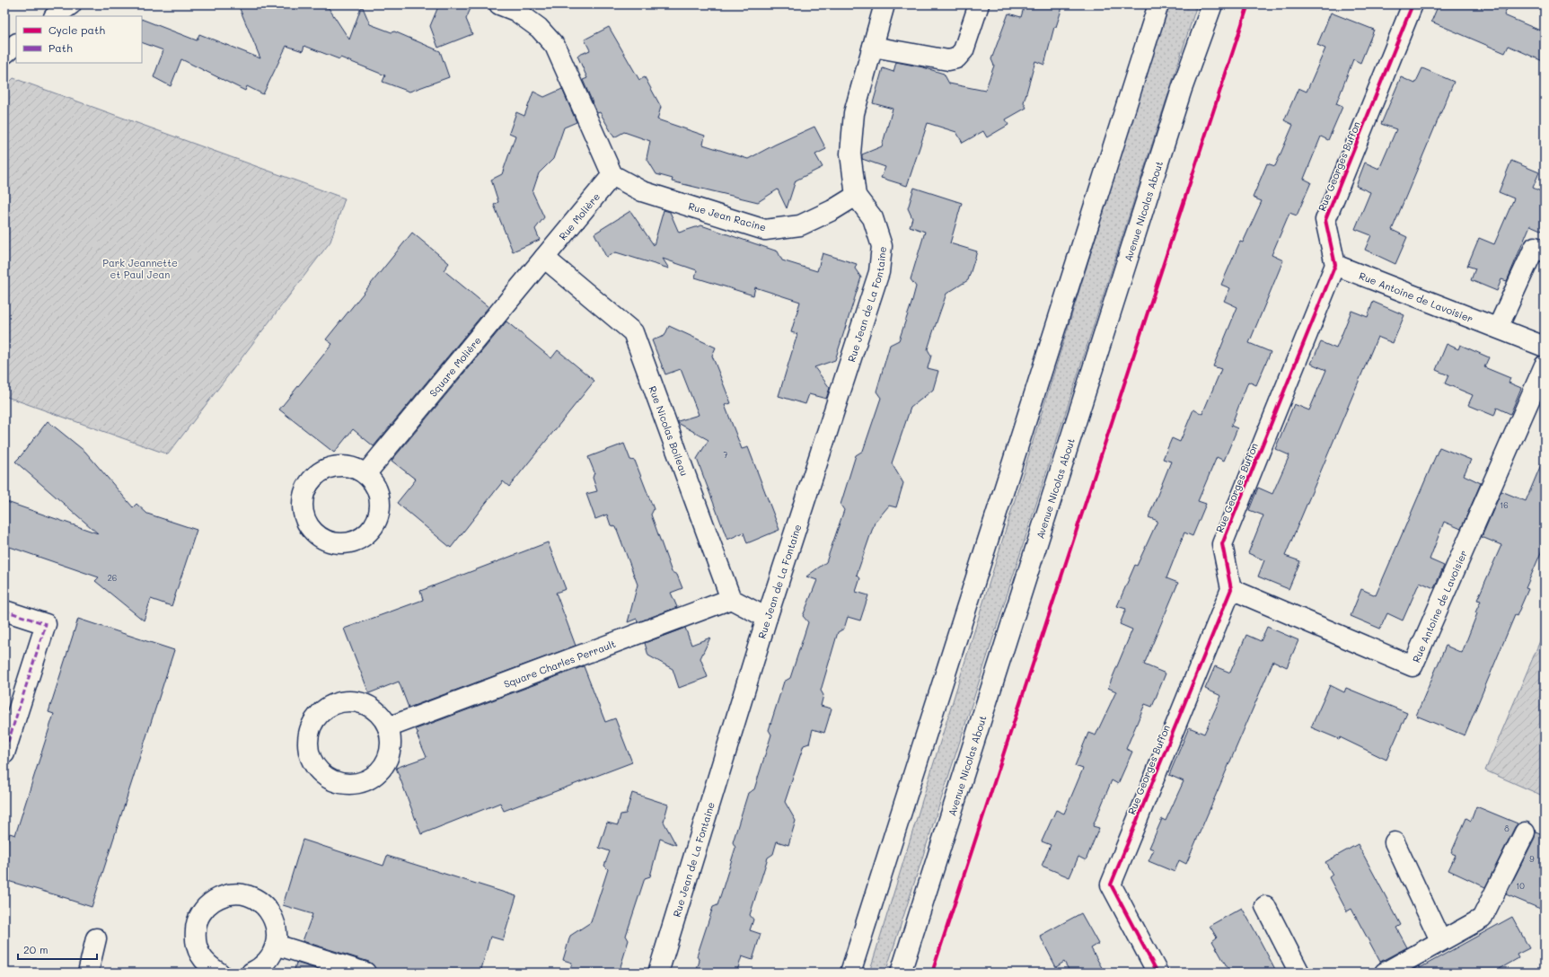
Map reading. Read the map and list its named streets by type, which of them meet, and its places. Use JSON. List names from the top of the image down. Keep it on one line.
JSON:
{"streets":{"street":["Rue Georges Buffon","Avenue Nicolas About","Rue Molière","Rue Jean Racine","Rue Antoine de Lavoisier","Rue Jean de La Fontaine","Square Molière","Rue Nicolas Boileau","Square Charles Perrault"]},"crossings":[["Rue Georges Buffon","Rue Antoine de Lavoisier"],["Rue Molière","Rue Jean Racine"],["Rue Molière","Square Molière"],["Rue Molière","Rue Nicolas Boileau"],["Rue Jean Racine","Rue Jean de La Fontaine"],["Square Molière","Rue Nicolas Boileau"],["Rue Nicolas Boileau","Square Charles Perrault"]],"parks":["Park Jeannette et Paul Jean"],"house_numbers":["7","16","26","8","9","10"],"legend":["Cycle path","Path"],"scale_bar":"20 m"}
